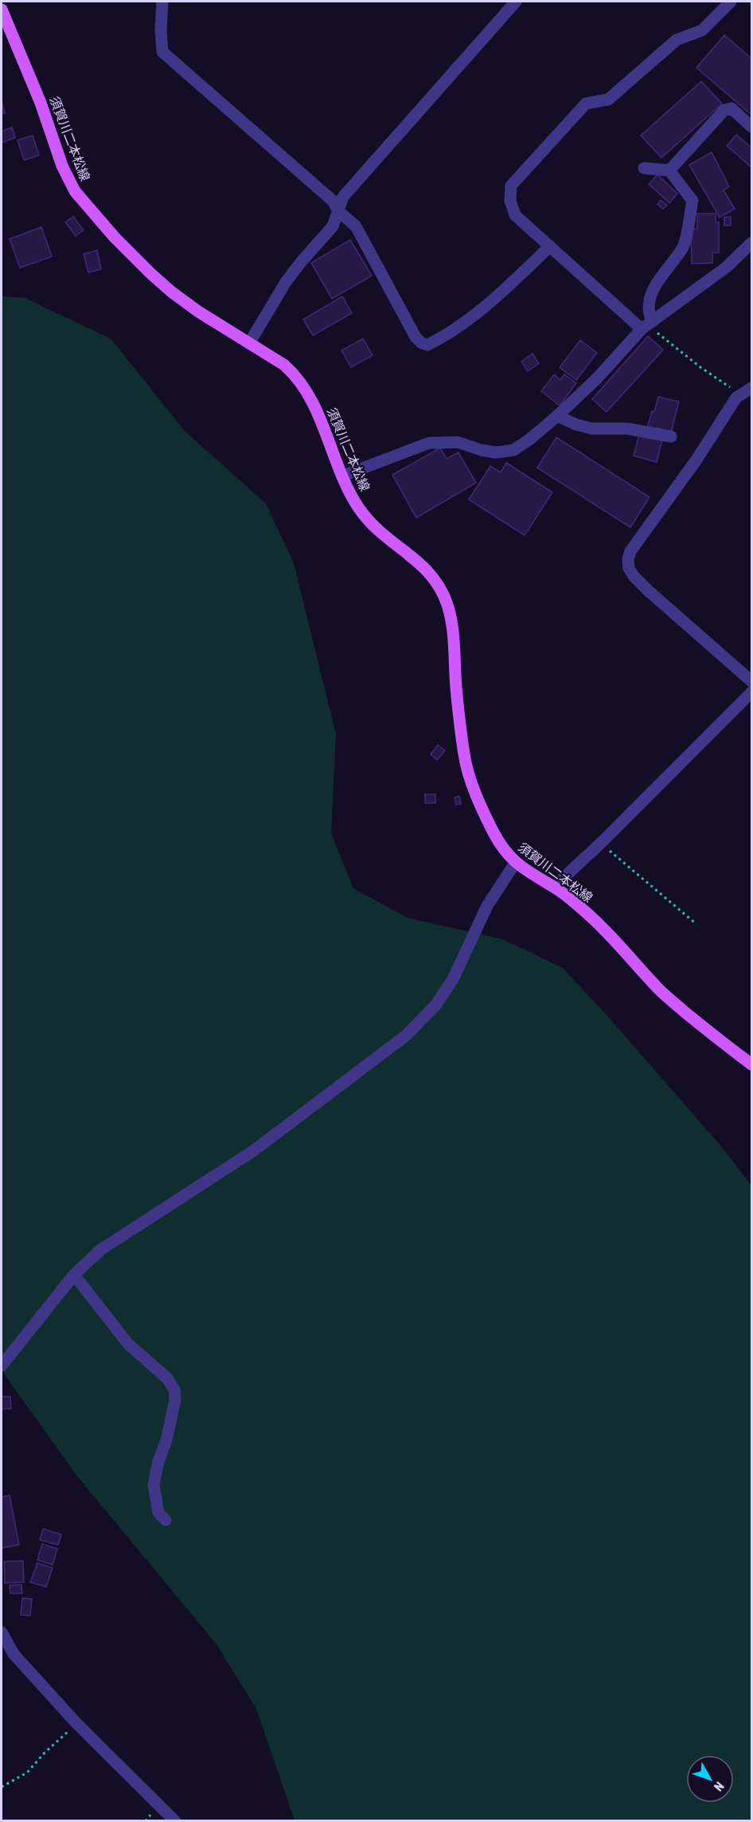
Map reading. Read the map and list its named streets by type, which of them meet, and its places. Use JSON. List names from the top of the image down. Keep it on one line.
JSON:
{"streets":{"main road":["須賀川二本松線"]},"north":"bottom right"}
